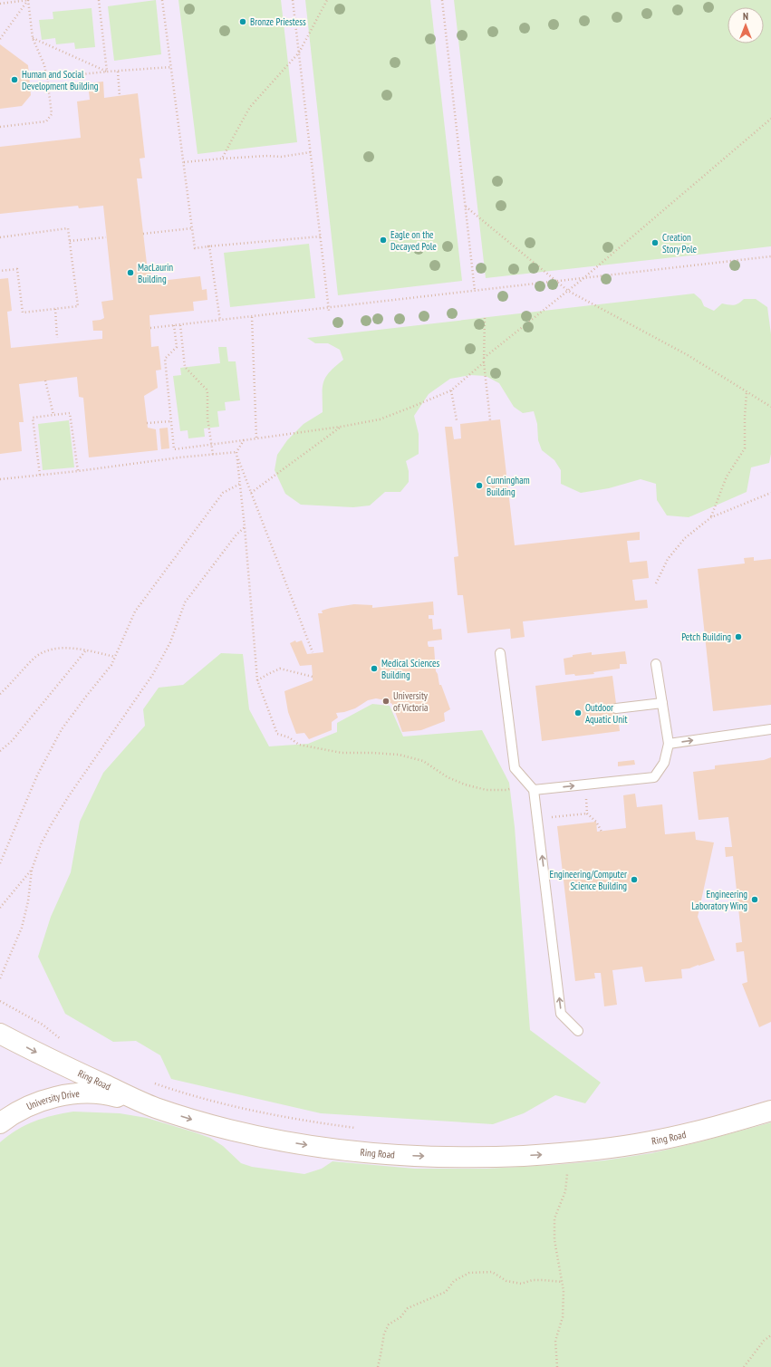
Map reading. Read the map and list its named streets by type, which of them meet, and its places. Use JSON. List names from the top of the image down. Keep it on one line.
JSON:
{"streets":{"street":["Ring Road","University Drive"]},"crossings":[["Ring Road","University Drive"]],"one_way":["Ring Road"],"places":["Bronze Priestess","Human and Social Development Building","Eagle on the Decayed Pole","Creation Story Pole","MacLaurin Building","Cunningham Building","Petch Building","Medical Sciences Building","University of Victoria","Outdoor Aquatic Unit","Engineering/Computer Science Building","Engineering Laboratory Wing"],"north":"top"}
